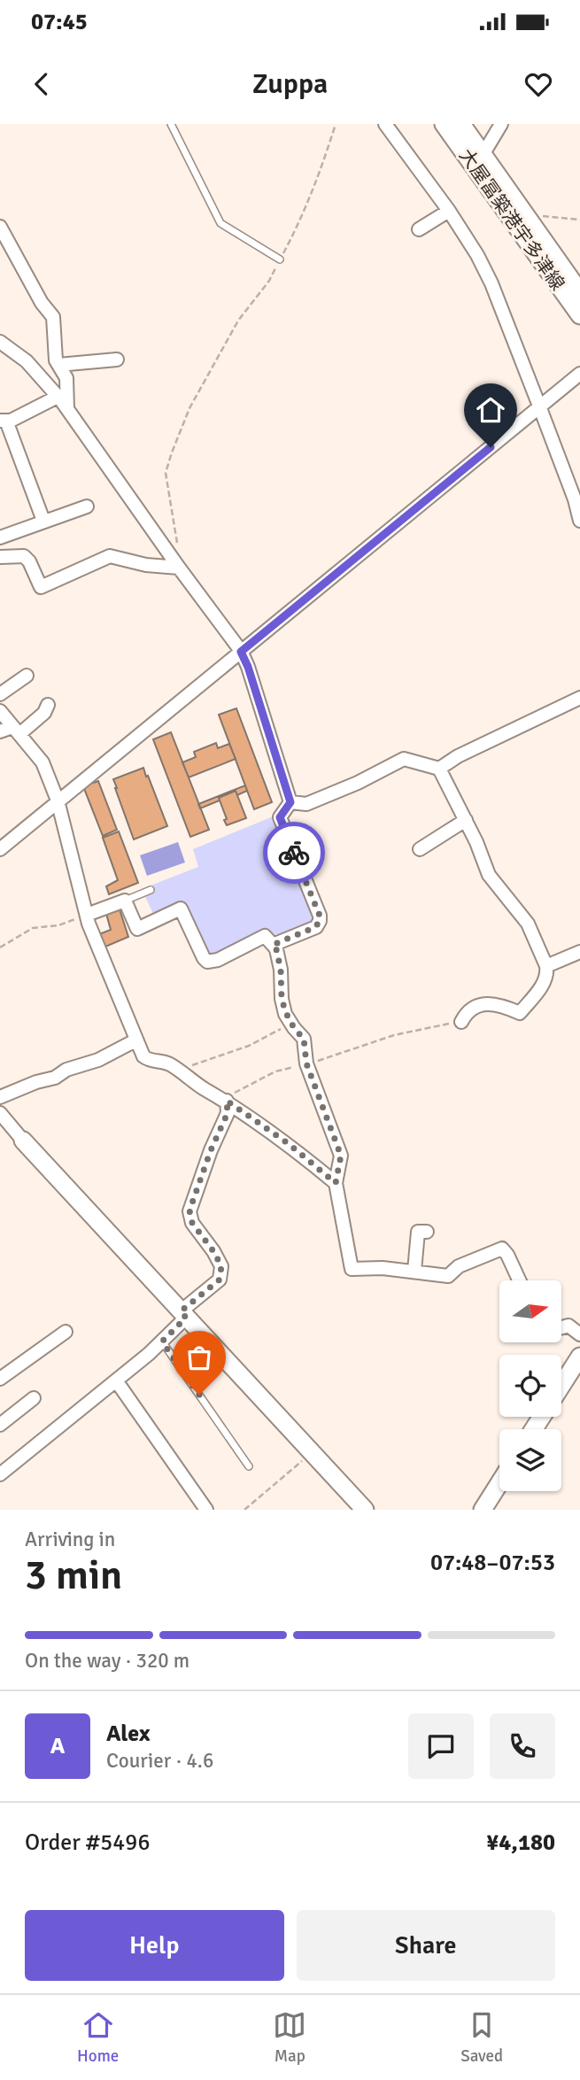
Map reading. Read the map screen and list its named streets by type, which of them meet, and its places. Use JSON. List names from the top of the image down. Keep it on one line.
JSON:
{"streets":{"main road":["大屋冨築港宇多津線"]},"north":"right","page":{"status":"07:45","header":"Zuppa","heading":["3 min","Arriving in","07:48–07:53"],"panel":["Alex","Courier · 4.6","Order #5496","¥4,180"],"bar":"On the way · 320 m","round":"A","buttons":["Help","Share"],"tabs":["Home","Map","Saved"]}}
